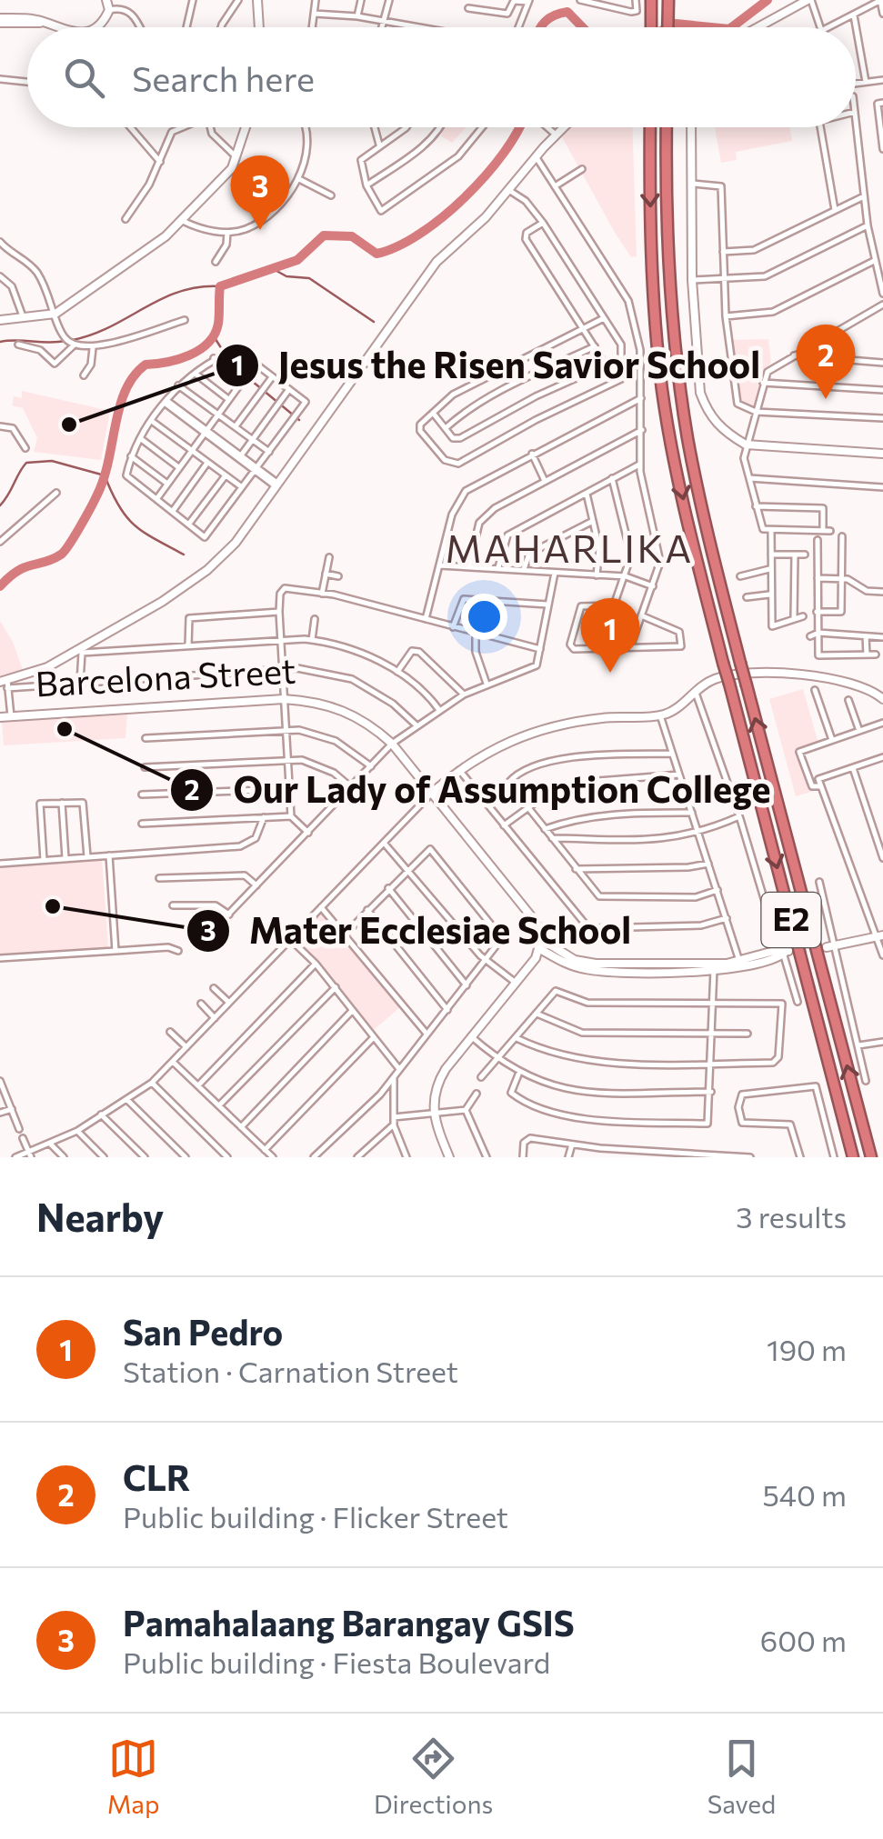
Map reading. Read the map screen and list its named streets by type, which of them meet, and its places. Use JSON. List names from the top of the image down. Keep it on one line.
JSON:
{"streets":{"highway":["E2"],"street":["Barcelona Street"]},"districts":["MAHARLIKA"],"places":["Jesus the Risen Savior School","Our Lady of Assumption College","Mater Ecclesiae School"],"page":{"search":"Search here","pins":["3","2","1"],"heading":["Nearby","3 results"],"list":[{"mark":"1","name":"San Pedro","note":"Station · Carnation Street","value":"190 m"},{"mark":"2","name":"CLR","note":"Public building · Flicker Street","value":"540 m"},{"mark":"3","name":"Pamahalaang Barangay GSIS","note":"Public building · Fiesta Boulevard","value":"600 m"}],"nav":["Map","Directions","Saved"]}}
